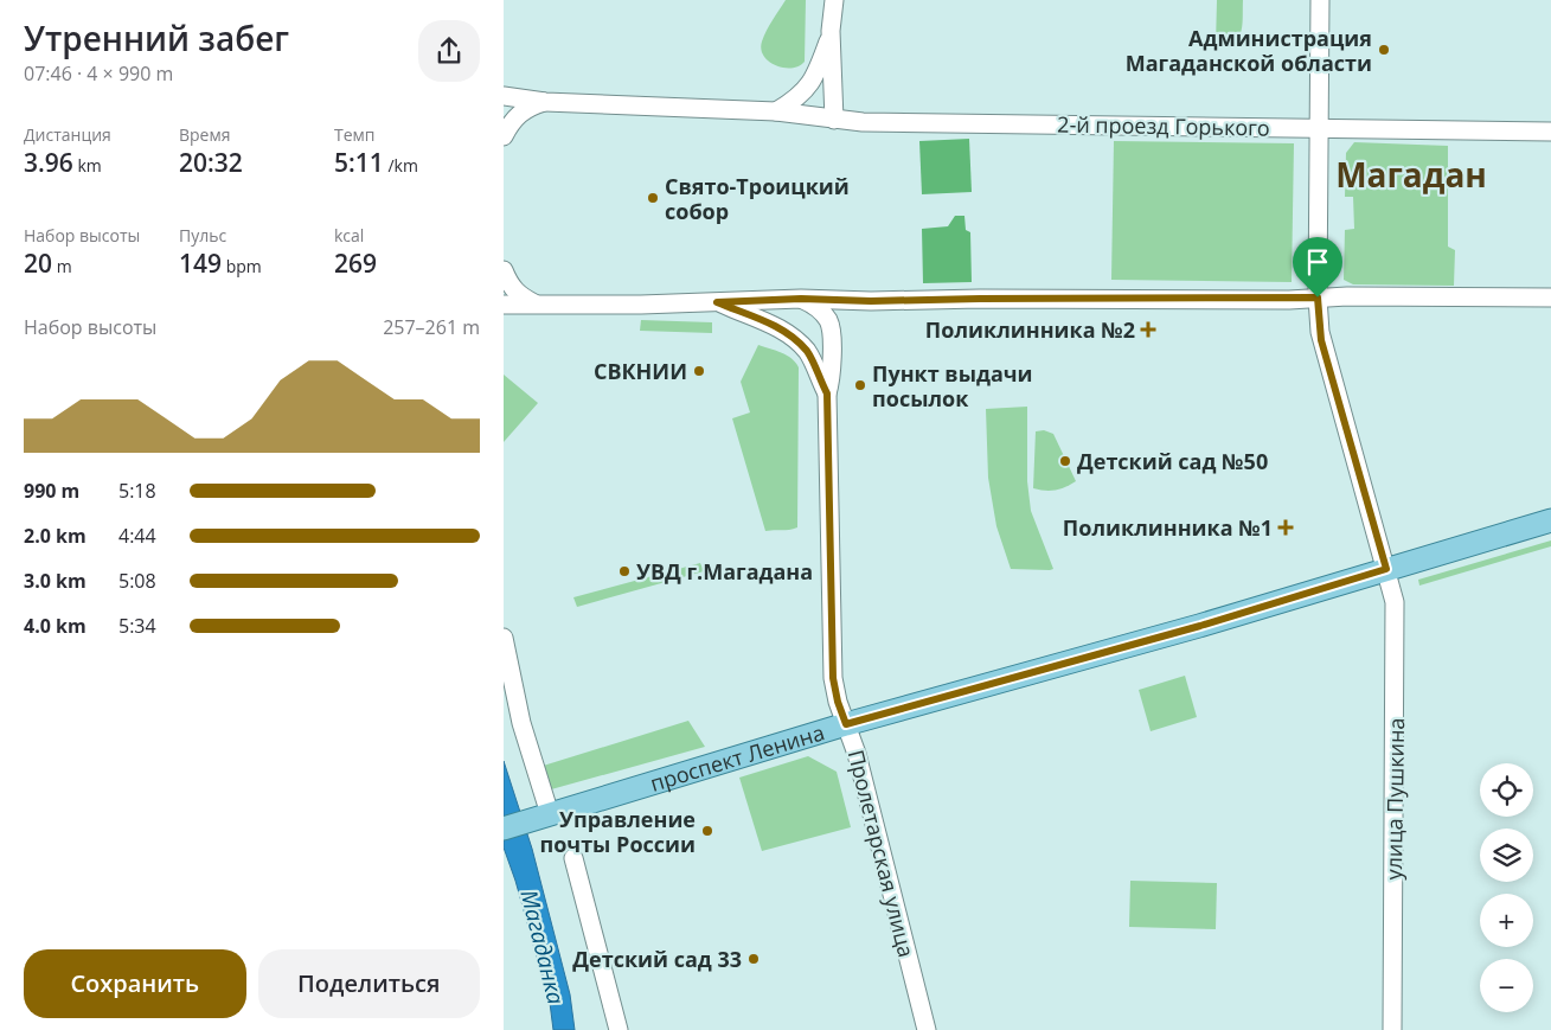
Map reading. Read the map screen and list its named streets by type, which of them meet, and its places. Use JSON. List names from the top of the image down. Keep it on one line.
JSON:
{"streets":{"main road":["проспект Ленина"],"street":["2-й проезд Горького","улица Пушкина","Пролетарская улица"]},"crossings":[["2-й проезд Горького","улица Пушкина"],["проспект Ленина","улица Пушкина"],["проспект Ленина","Пролетарская улица"]],"districts":["Магадан"],"water":["Магаданка"],"places":{"other":["Администрация Магаданской области","Свято-Троицкий собор","СВКНИИ","Пункт выдачи посылок","Детский сад №50","УВД г.Магадана","Управление почты России","Детский сад 33"],"health":["Поликлинника №2","Поликлинника №1"]},"page":{"heading":["Утренний забег","07:46 · 4 × 990 m"],"stats":[["Дистанция","3.96 km"],["Время","20:32"],["Темп","5:11 /km"],["Набор высоты","20 m"],["Пульс","149 bpm"],["kcal","269"]],"chart":["Набор высоты","257–261 m"],"list":[{"name":"990 m","note":"5:18"},{"name":"2.0 km","note":"4:44"},{"name":"3.0 km","note":"5:08"},{"name":"4.0 km","note":"5:34"}],"map_buttons":["+","−"],"buttons":["Сохранить","Поделиться"]}}
